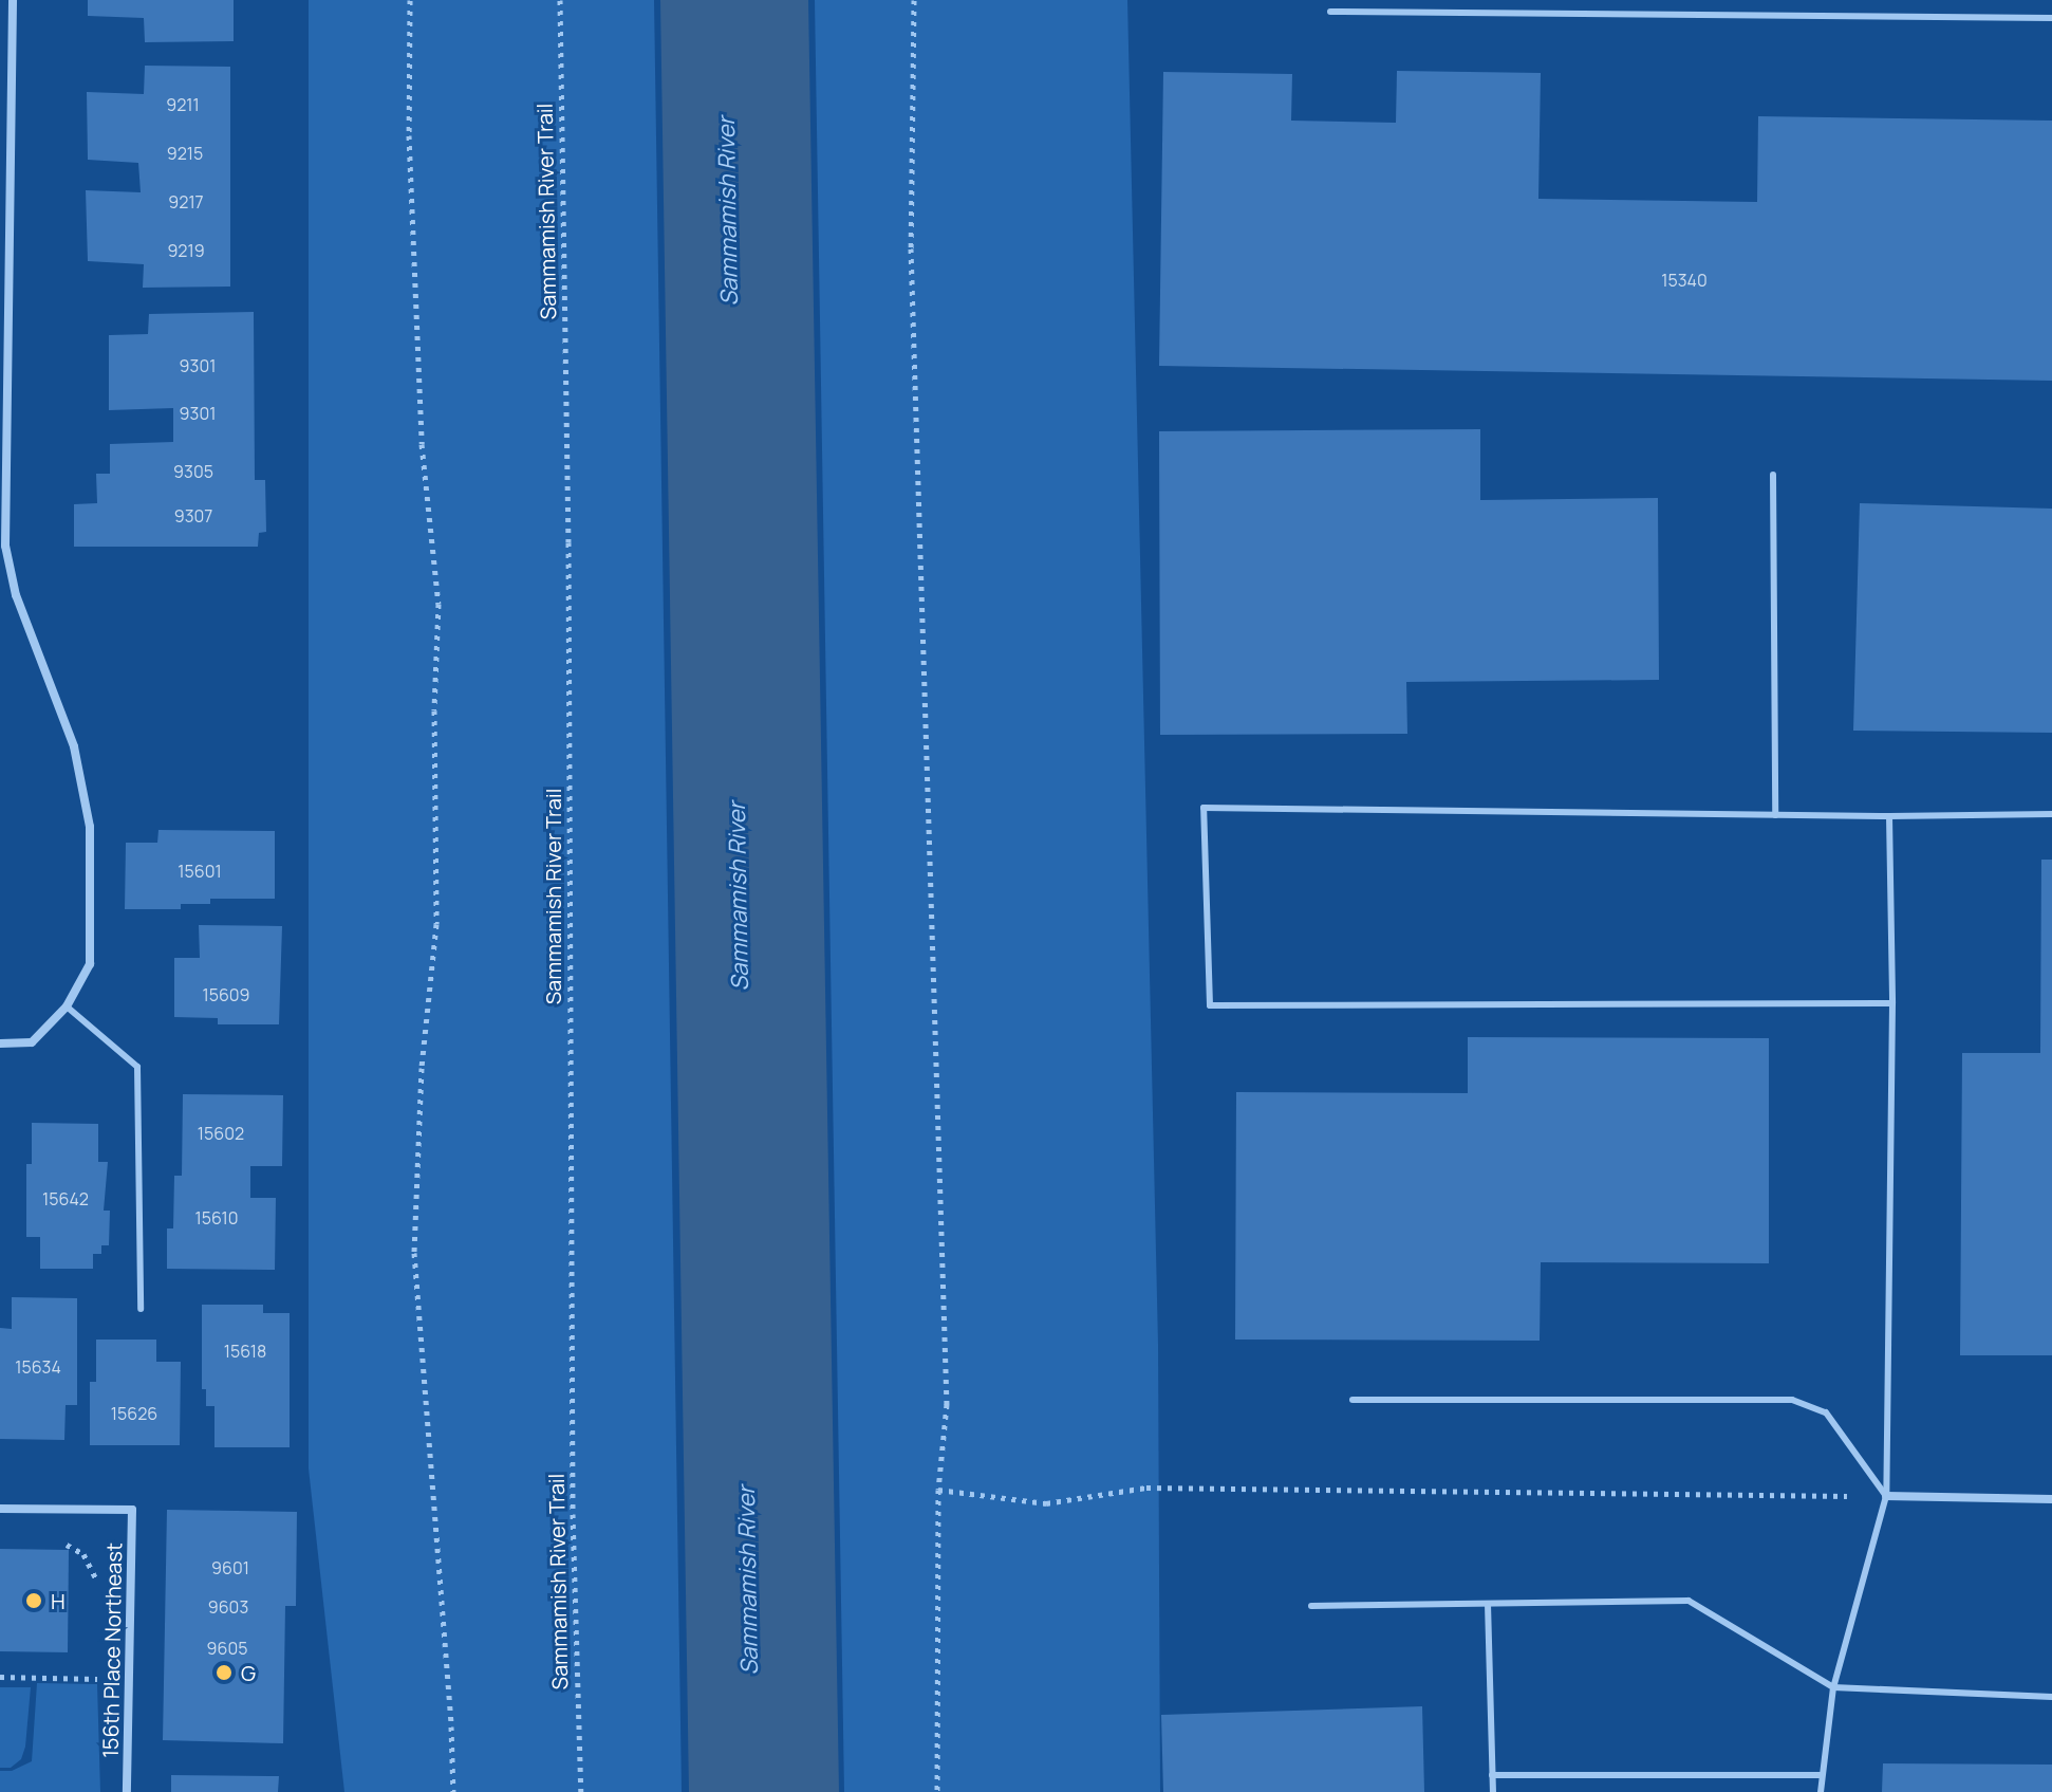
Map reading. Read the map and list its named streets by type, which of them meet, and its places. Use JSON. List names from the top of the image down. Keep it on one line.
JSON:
{"streets":{"street":["156th Place Northeast"],"path":["Sammamish River Trail"]},"water":["Sammamish River"],"places":["H","G"],"house_numbers":["9211","9215","9217","9219","15340","9301","9301","9305","9307","15601","15609","15602","15642","15610","15618","15634","15626","9601","9603","9605"]}
